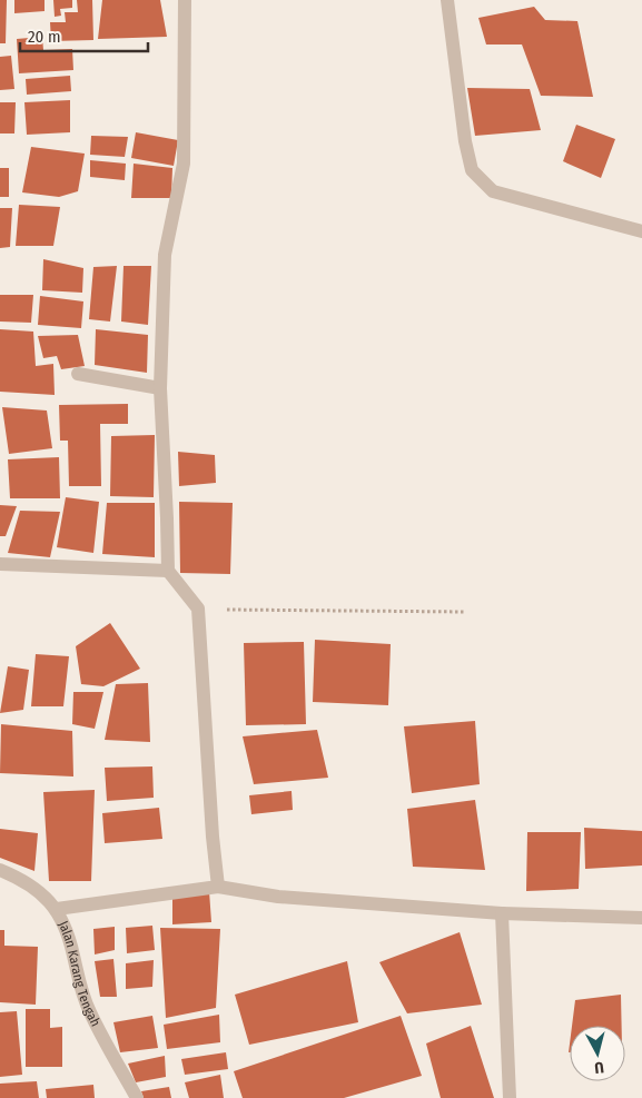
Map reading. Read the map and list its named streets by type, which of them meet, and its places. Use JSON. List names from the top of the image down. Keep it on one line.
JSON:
{"streets":{"street":["Jalan Karang Tengah"]},"scale_bar":"20 m","north":"bottom"}
